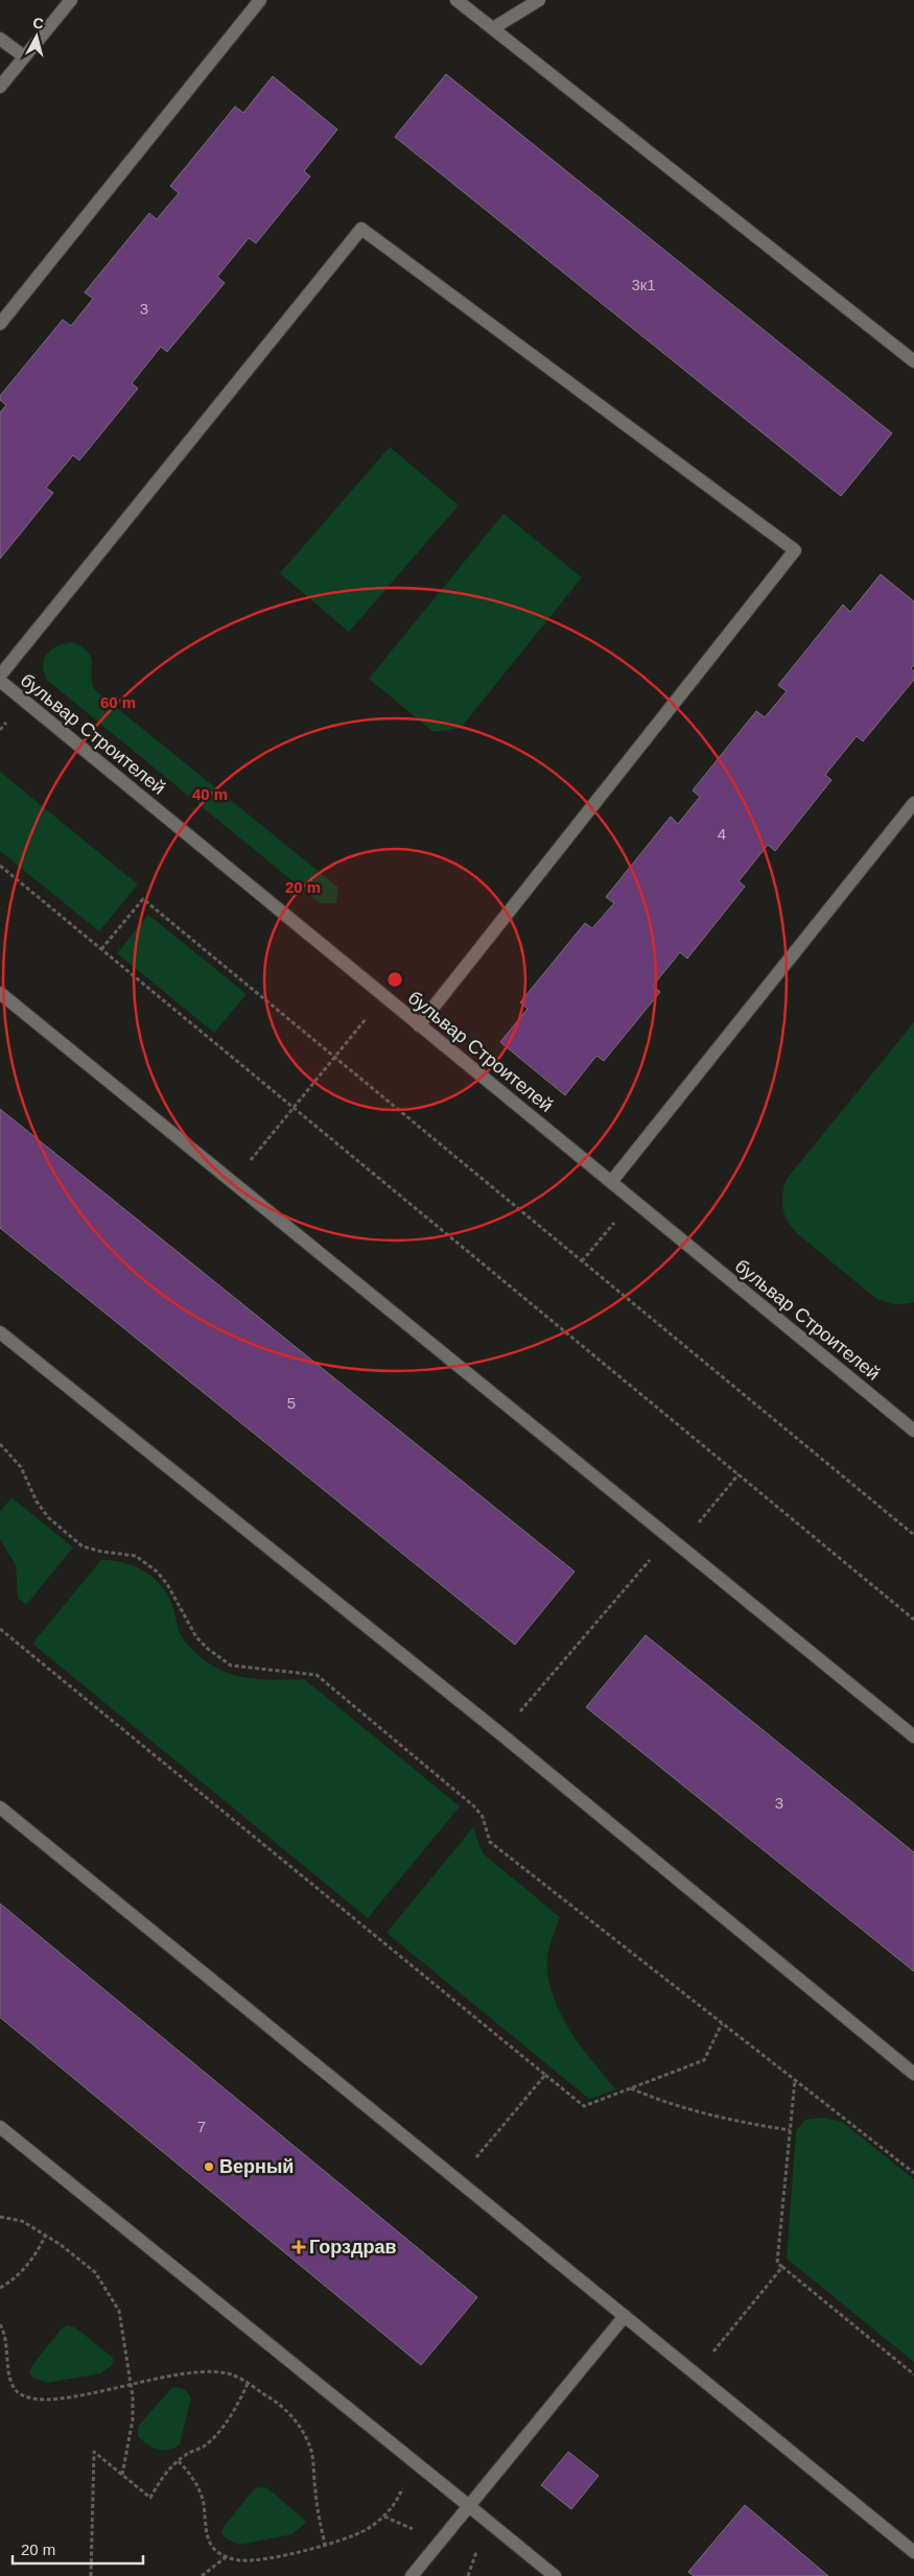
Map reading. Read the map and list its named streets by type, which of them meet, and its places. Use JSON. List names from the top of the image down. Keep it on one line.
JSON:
{"streets":{"street":["бульвар Строителей"]},"places":{"other":["Верный"],"health":["Горздрав"]},"house_numbers":["3к1","3","4","5","3","7"],"scale_bar":"20 m","north":"top","rings":["60 m","40 m","20 m"]}
